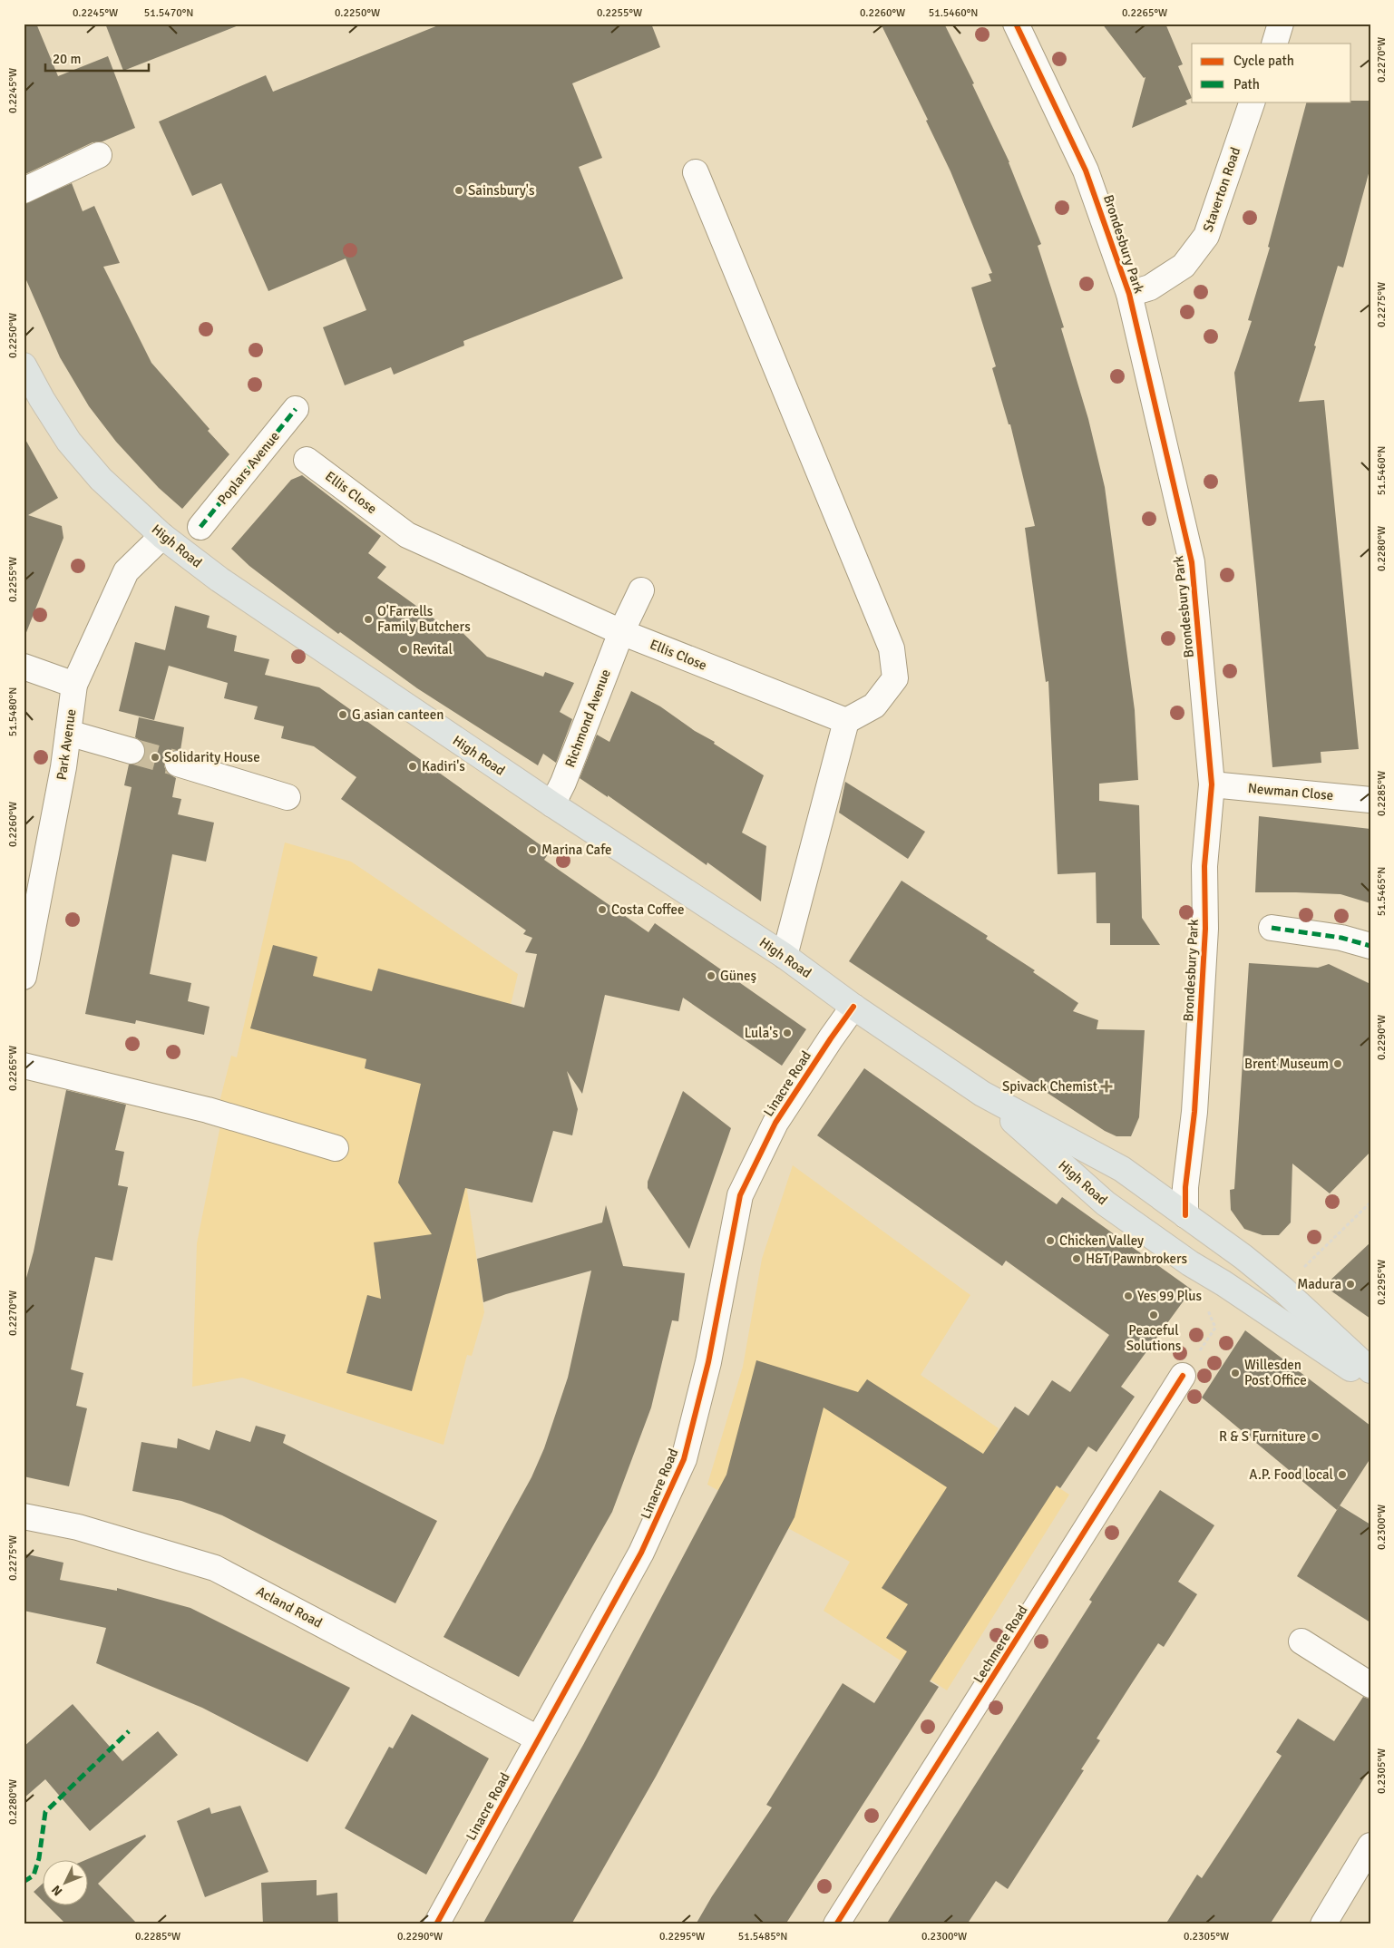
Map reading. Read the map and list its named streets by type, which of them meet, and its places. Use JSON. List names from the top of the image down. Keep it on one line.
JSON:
{"streets":{"main road":["High Road"],"street":["Staverton Road","Brondesbury Park","Poplars Avenue","Ellis Close","Richmond Avenue","Park Avenue","Newman Close","Linacre Road","Acland Road","Lechmere Road"]},"crossings":[["Staverton Road","Brondesbury Park"],["Brondesbury Park","High Road"],["Brondesbury Park","Newman Close"],["Ellis Close","Richmond Avenue"],["High Road","Richmond Avenue"],["High Road","Park Avenue"],["High Road","Linacre Road"],["Linacre Road","Acland Road"]],"places":{"other":["Sainsbury's","O'Farrells Family Butchers","Revital","G asian canteen","Solidarity House","Kadiri's","Marina Cafe","Costa Coffee","Güneş","Lula's","Brent Museum","Chicken Valley","H&T Pawnbrokers","Madura","Yes 99 Plus","Peaceful Solutions","Willesden Post Office","R & S Furniture","A.P. Food local"],"health":["Spivack Chemist"]},"legend":["Cycle path","Path"],"scale_bar":"20 m","north":"bottom left","coordinates":["0.2245°W","51.5470°N","0.2250°W","0.2255°W","0.2260°W","51.5460°N","0.2265°W","0.2270°W","0.2275°W","0.2280°W","51.5480°N","0.2285°W","51.5465°N","0.2290°W","0.2295°W","0.2300°W","0.2305°W","51.5485°N"]}
